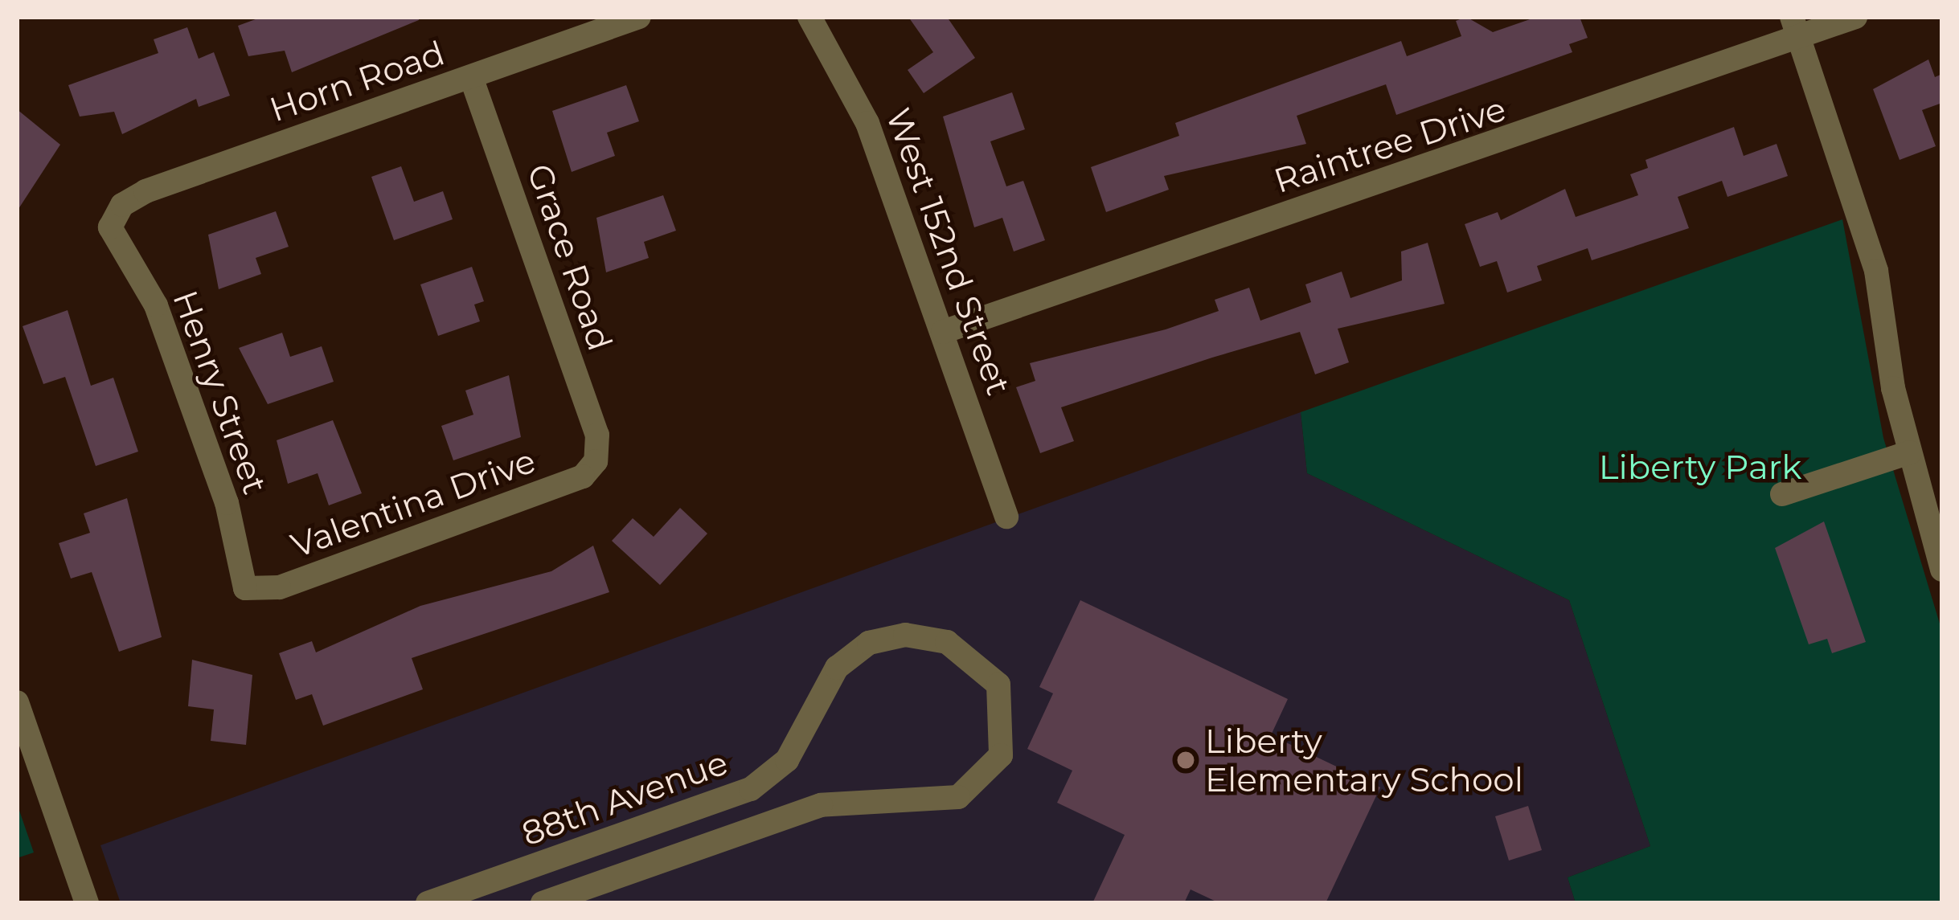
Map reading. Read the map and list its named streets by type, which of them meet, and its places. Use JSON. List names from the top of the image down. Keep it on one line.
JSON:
{"streets":{"street":["Horn Road","Raintree Drive","West 152nd Street","Grace Road","Henry Street","Valentina Drive","88th Avenue"]},"crossings":[["Horn Road","Grace Road"],["Horn Road","Henry Street"],["Raintree Drive","West 152nd Street"],["Grace Road","Valentina Drive"],["Henry Street","Valentina Drive"]],"parks":["Liberty Park"],"places":["Liberty Elementary School"]}
